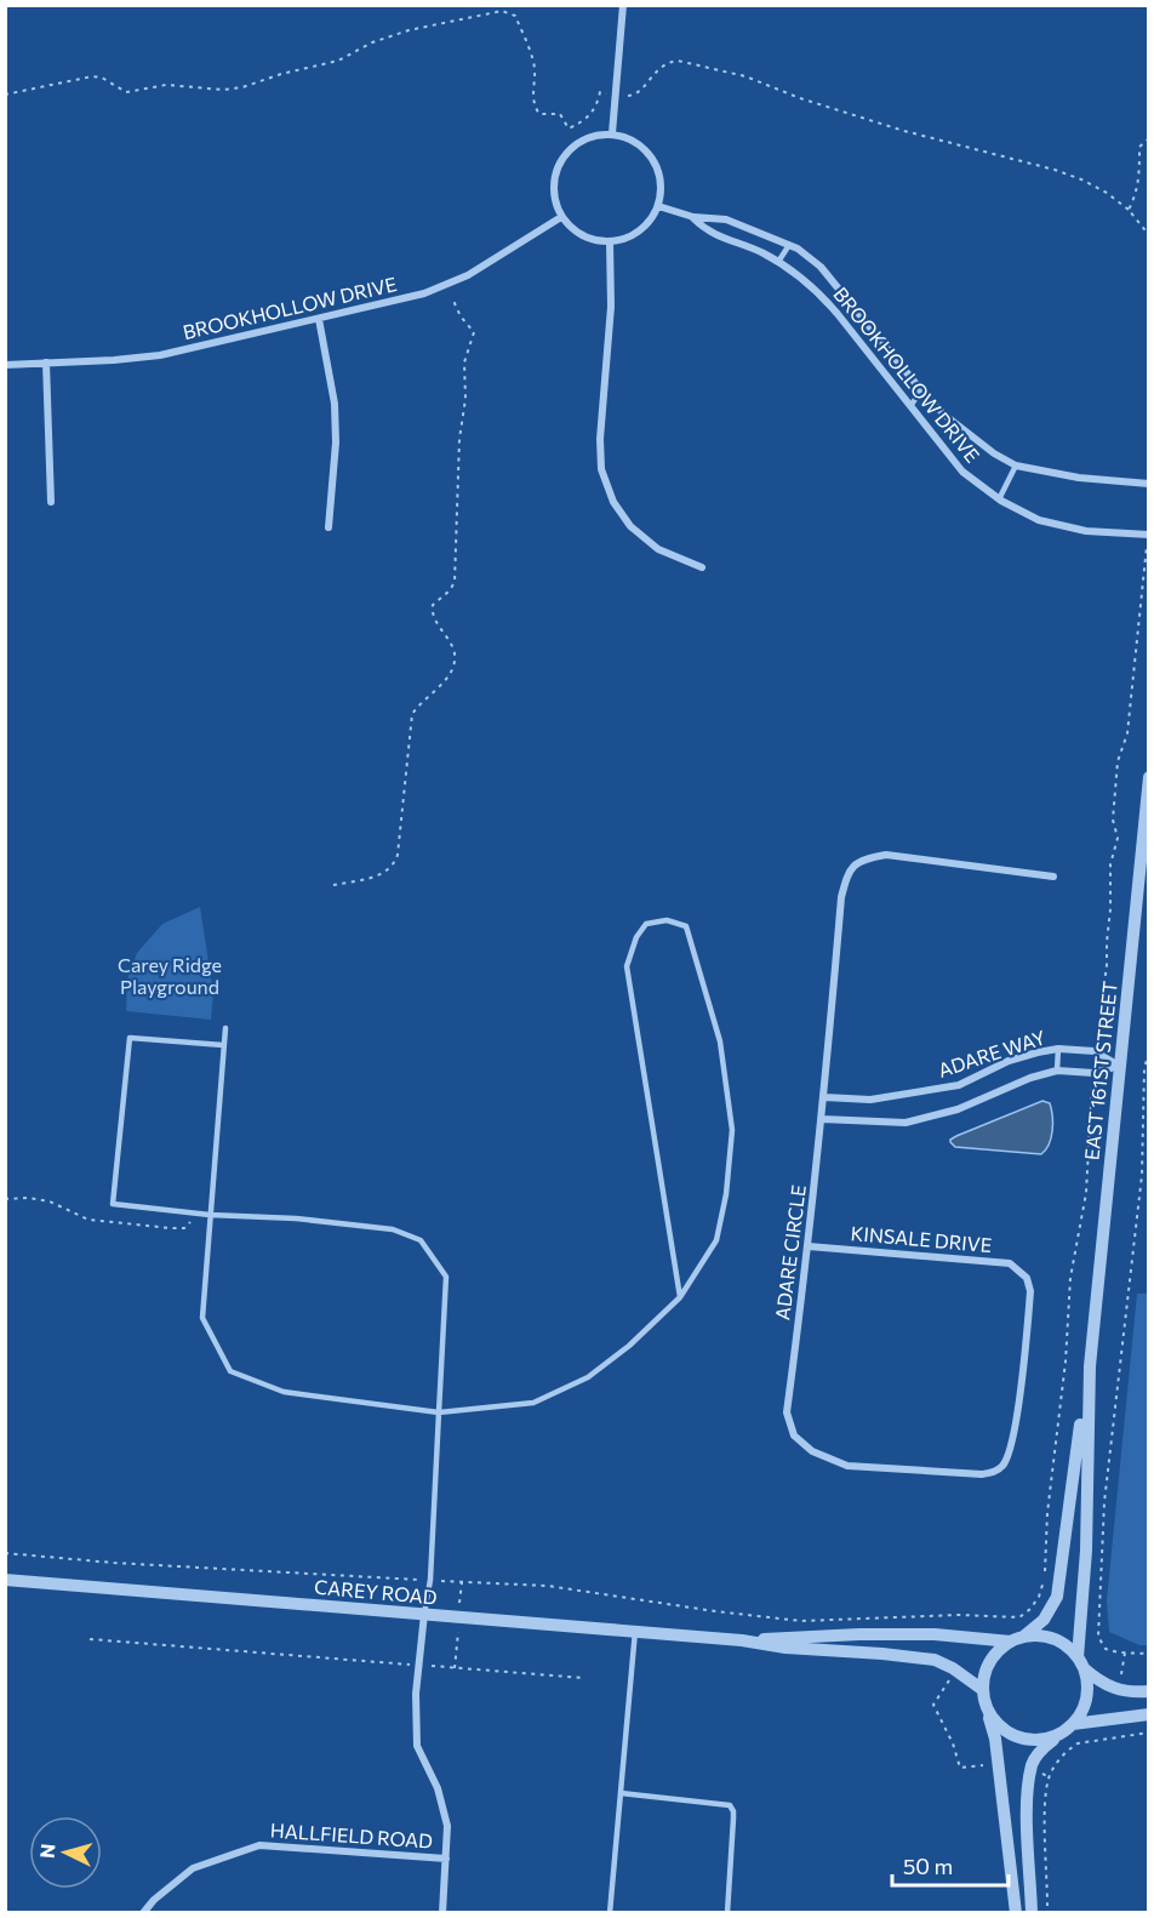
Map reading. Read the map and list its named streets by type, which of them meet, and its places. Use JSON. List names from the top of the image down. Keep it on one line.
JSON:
{"streets":{"street":["BROOKHOLLOW DRIVE","ADARE WAY","EAST 161ST STREET","KINSALE DRIVE","ADARE CIRCLE","CAREY ROAD","HALLFIELD ROAD"]},"crossings":[["ADARE WAY","EAST 161ST STREET"],["ADARE WAY","ADARE CIRCLE"],["EAST 161ST STREET","CAREY ROAD"],["KINSALE DRIVE","ADARE CIRCLE"]],"parks":["Carey Ridge Playground"],"scale_bar":"50 m","north":"left"}
